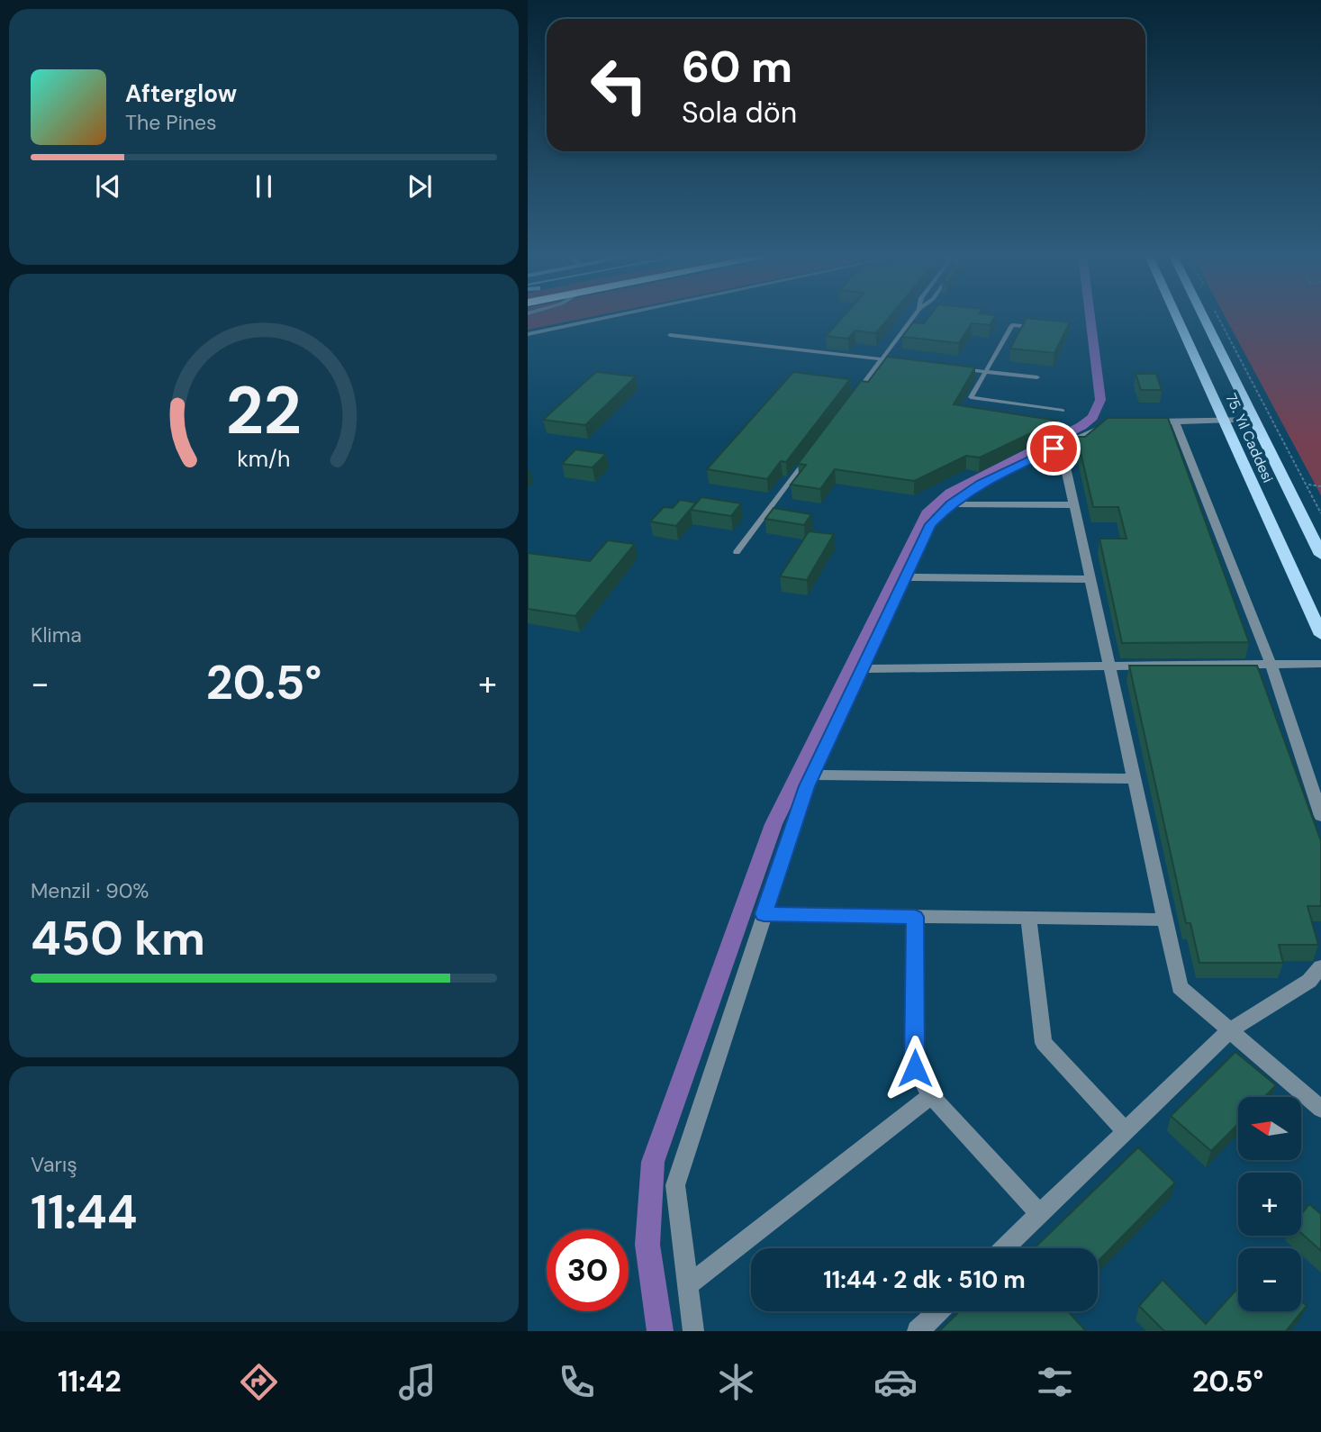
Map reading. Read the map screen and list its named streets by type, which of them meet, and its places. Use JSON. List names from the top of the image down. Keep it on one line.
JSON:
{"streets":{"main road":["75. Yıl Caddesi"]},"north":"left","page":{"turn":["60 m","Sola dön"],"song":["Afterglow","The Pines"],"tile":["Klima",["Menzil · 90%","450 km"],["Varış","11:44"]],"heat":["−","20.5°","+"],"map_buttons":["+","−"],"limit":"30","trip":"11:44 · 2 dk · 510 m","tabs":["11:42","20.5°"],"gauge":["22","km/h"]}}
